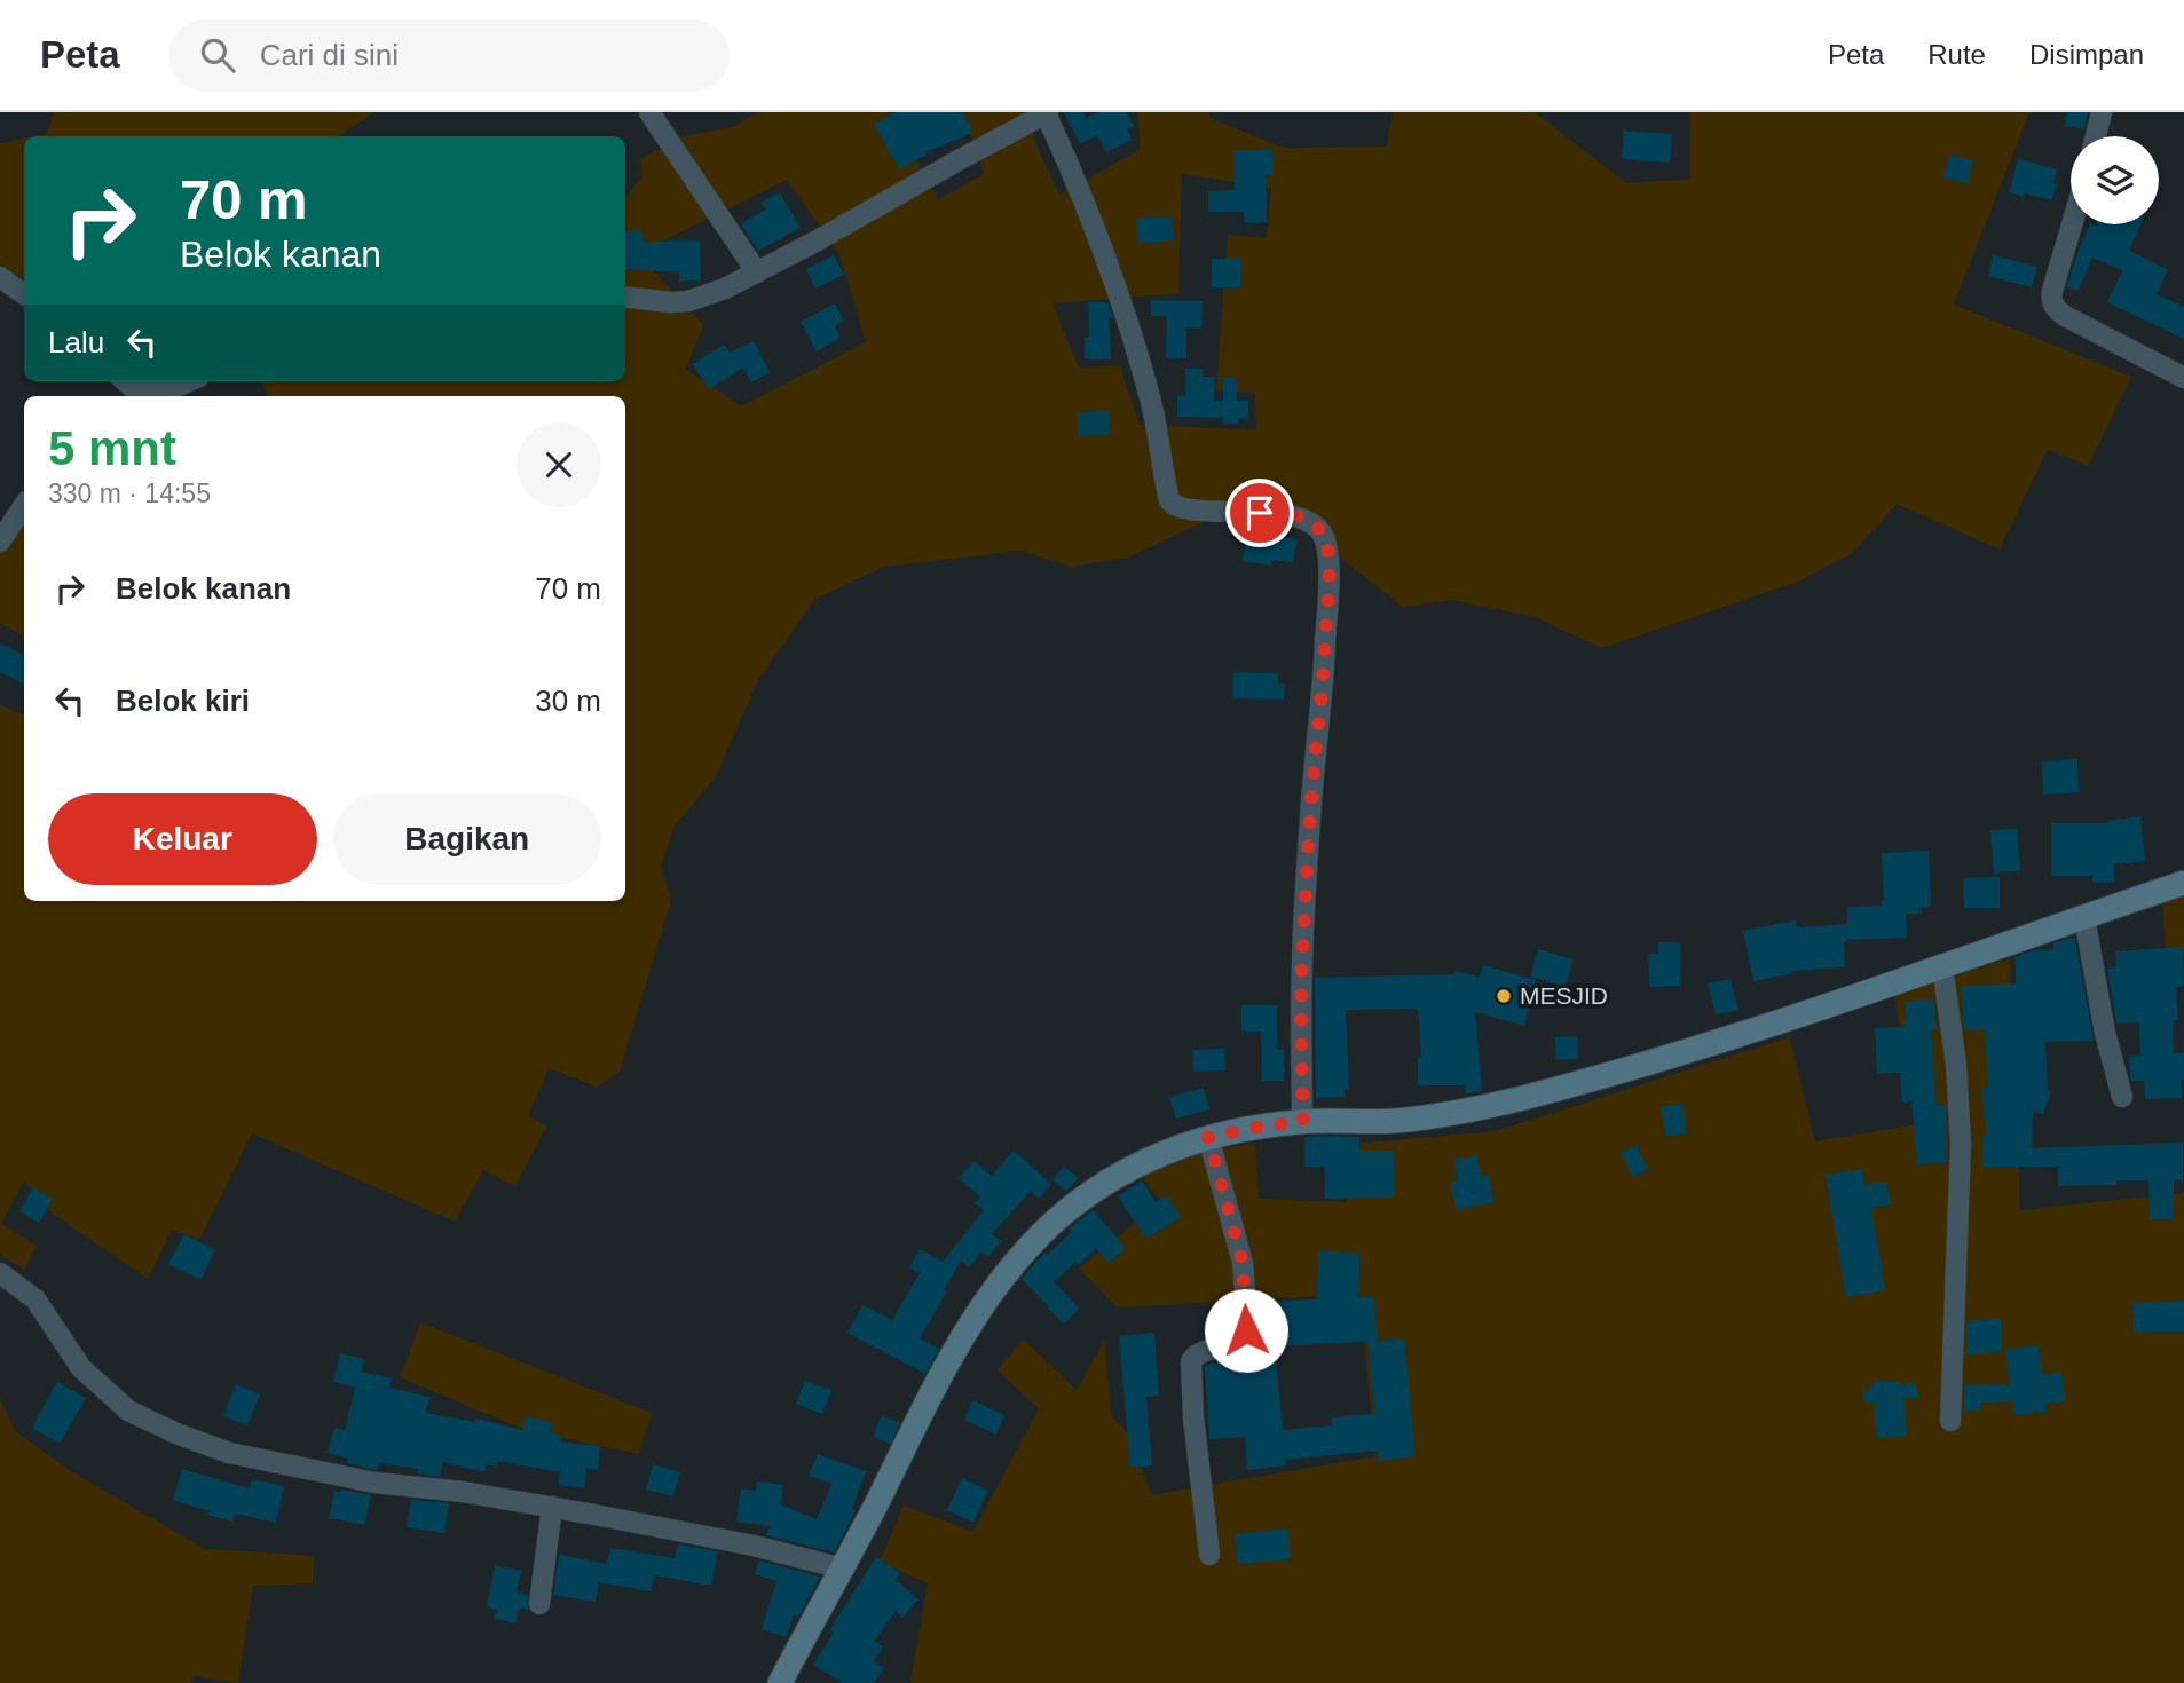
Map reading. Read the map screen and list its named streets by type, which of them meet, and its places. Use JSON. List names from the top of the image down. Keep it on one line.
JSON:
{"places":["MESJID"],"page":{"header":"Peta","search":"Cari di sini","nav":["Peta","Rute","Disimpan"],"turn":["70 m","Belok kanan"],"then":"Lalu","heading":["5 mnt","330 m · 14:55"],"list":[{"name":"Belok kanan","value":"70 m"},{"name":"Belok kiri","value":"30 m"}],"buttons":["Keluar","Bagikan"]}}
